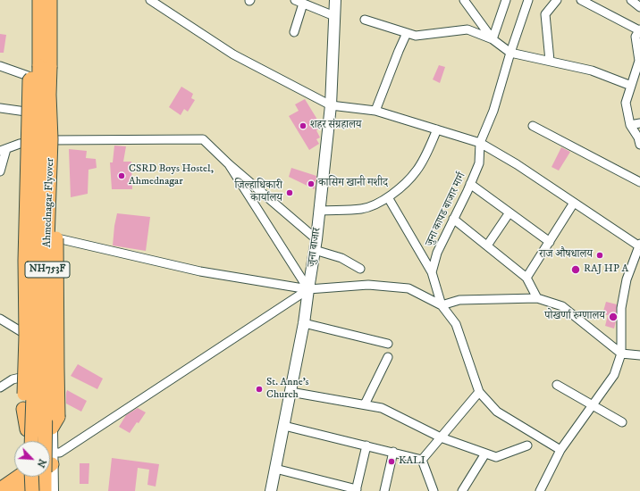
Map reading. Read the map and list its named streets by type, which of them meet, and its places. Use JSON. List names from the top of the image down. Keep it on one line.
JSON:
{"streets":{"highway":["Ahmednagar Flyover","NH753F"],"street":["जुना कापड बाजार मार्ग","जुना बाजार"]},"places":["शहर संग्रहालय","CSRD Boys Hostel, Ahmednagar","कासिम खानी मशीद","जिल्हाधिकारी कार्यालय","राज औषधालय","RAJ HP A","पोखर्णा रुग्णालय","St. Anne's Church","KALI"],"north":"bottom right"}
